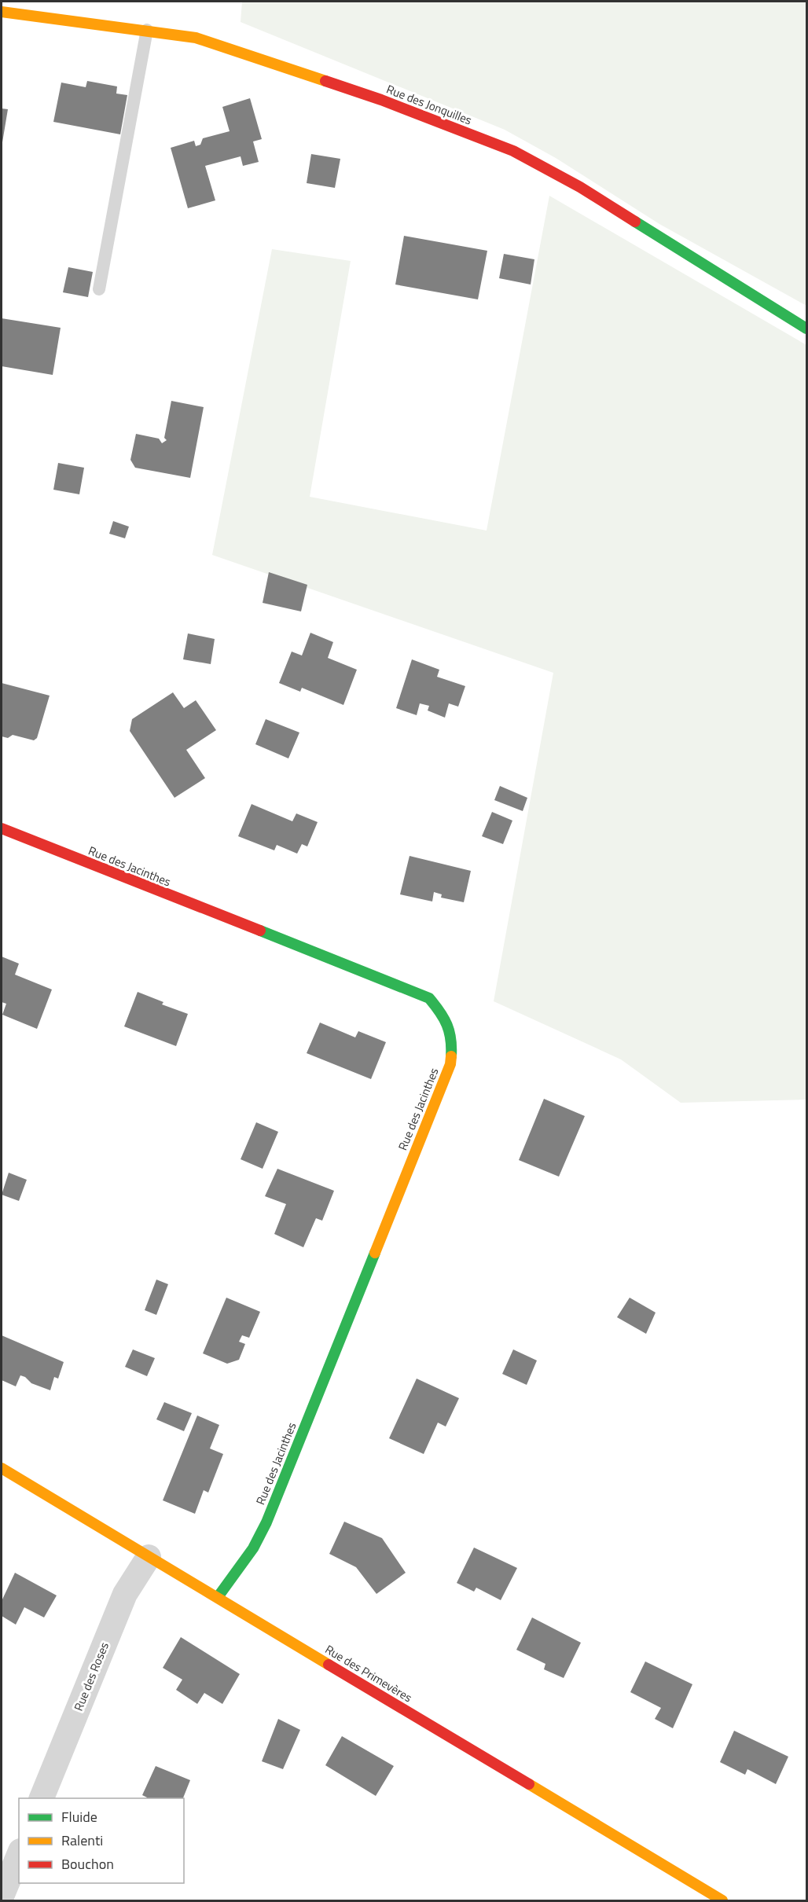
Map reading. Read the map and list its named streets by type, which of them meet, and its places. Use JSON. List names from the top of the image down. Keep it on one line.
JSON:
{"streets":{"street":["Rue des Jonquilles","Rue des Jacinthes","Rue des Primevères","Rue des Roses"]},"crossings":[["Rue des Jacinthes","Rue des Primevères"],["Rue des Primevères","Rue des Roses"]],"legend":["Fluide","Ralenti","Bouchon"]}
